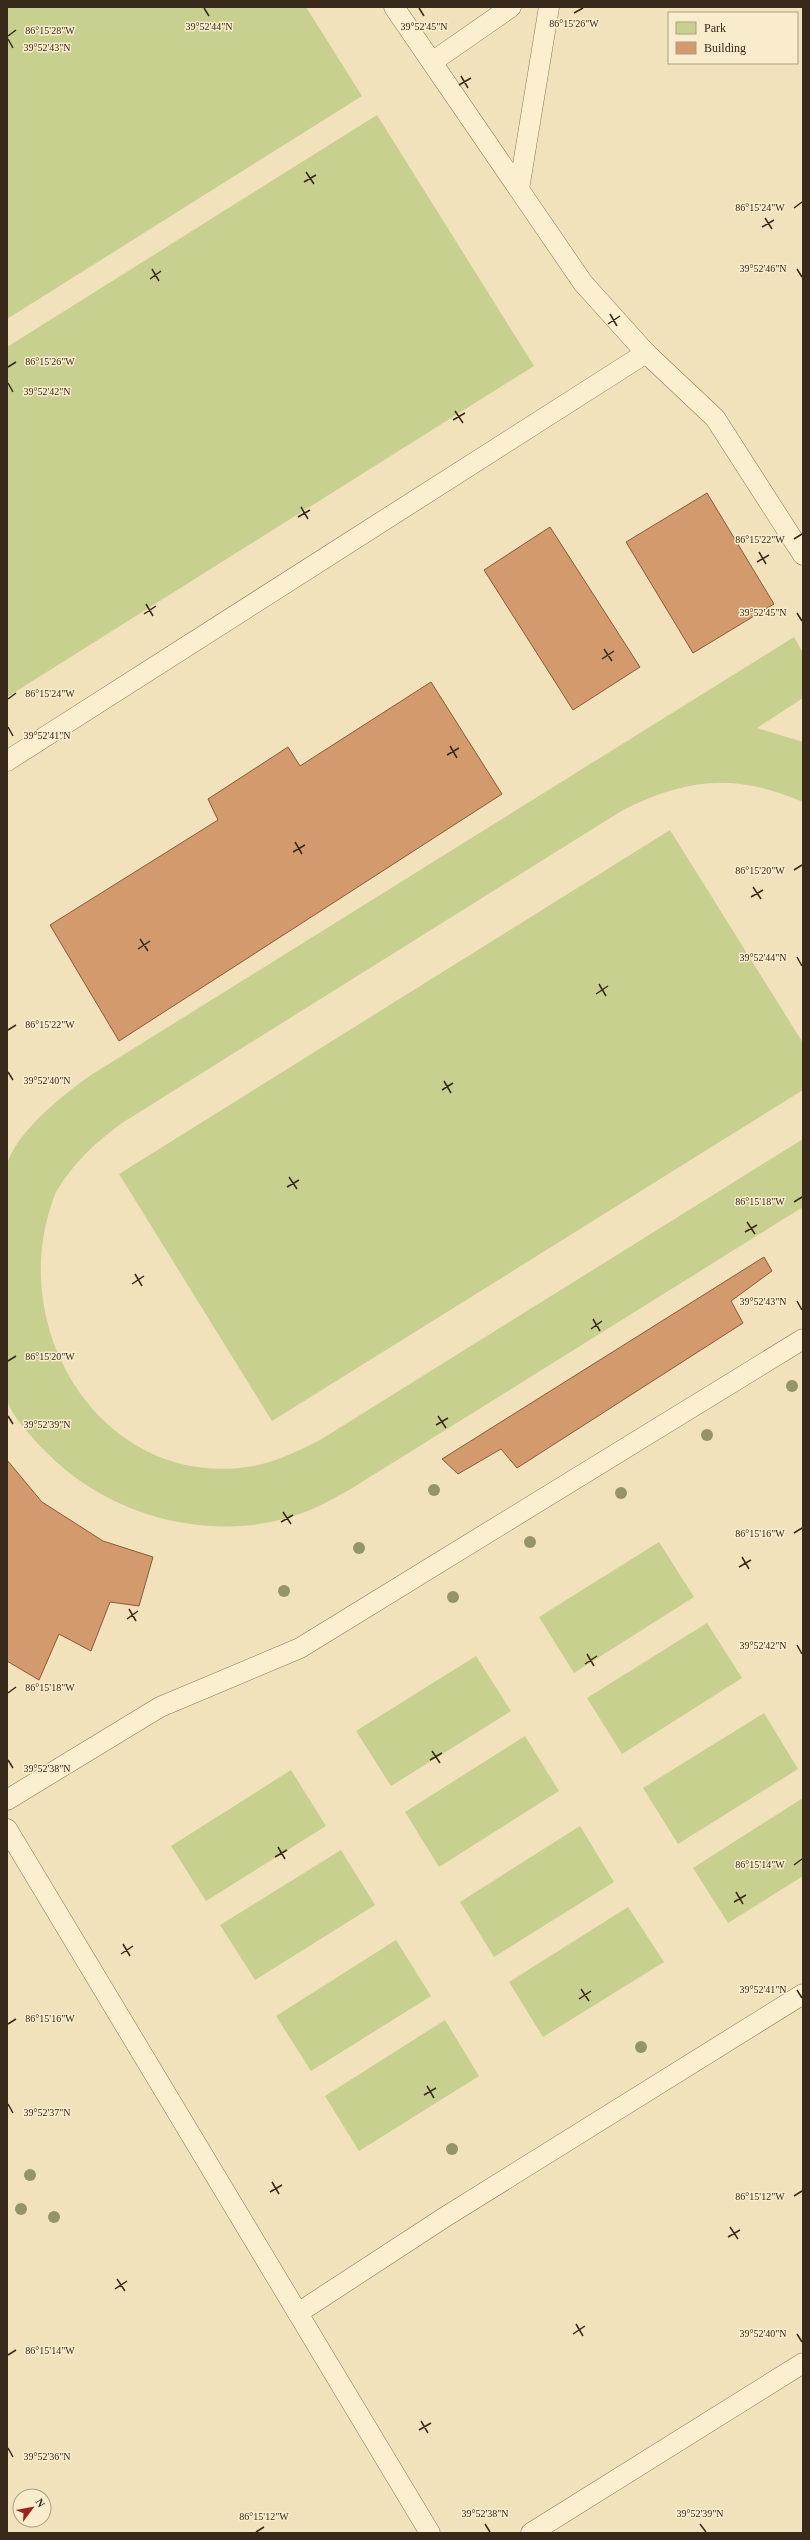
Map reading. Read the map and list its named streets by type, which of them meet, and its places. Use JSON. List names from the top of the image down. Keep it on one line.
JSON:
{"legend":["Park","Building"],"north":"top right","coordinates":["86°15'26\"W","39°52'44\"N","39°52'45\"N","86°15'28\"W","39°52'43\"N","86°15'24\"W","39°52'46\"N","39°52'42\"N","86°15'22\"W","39°52'41\"N","86°15'20\"W","39°52'40\"N","86°15'18\"W","39°52'39\"N","86°15'16\"W","39°52'38\"N","86°15'14\"W","39°52'37\"N","86°15'12\"W","39°52'36\"N"]}
